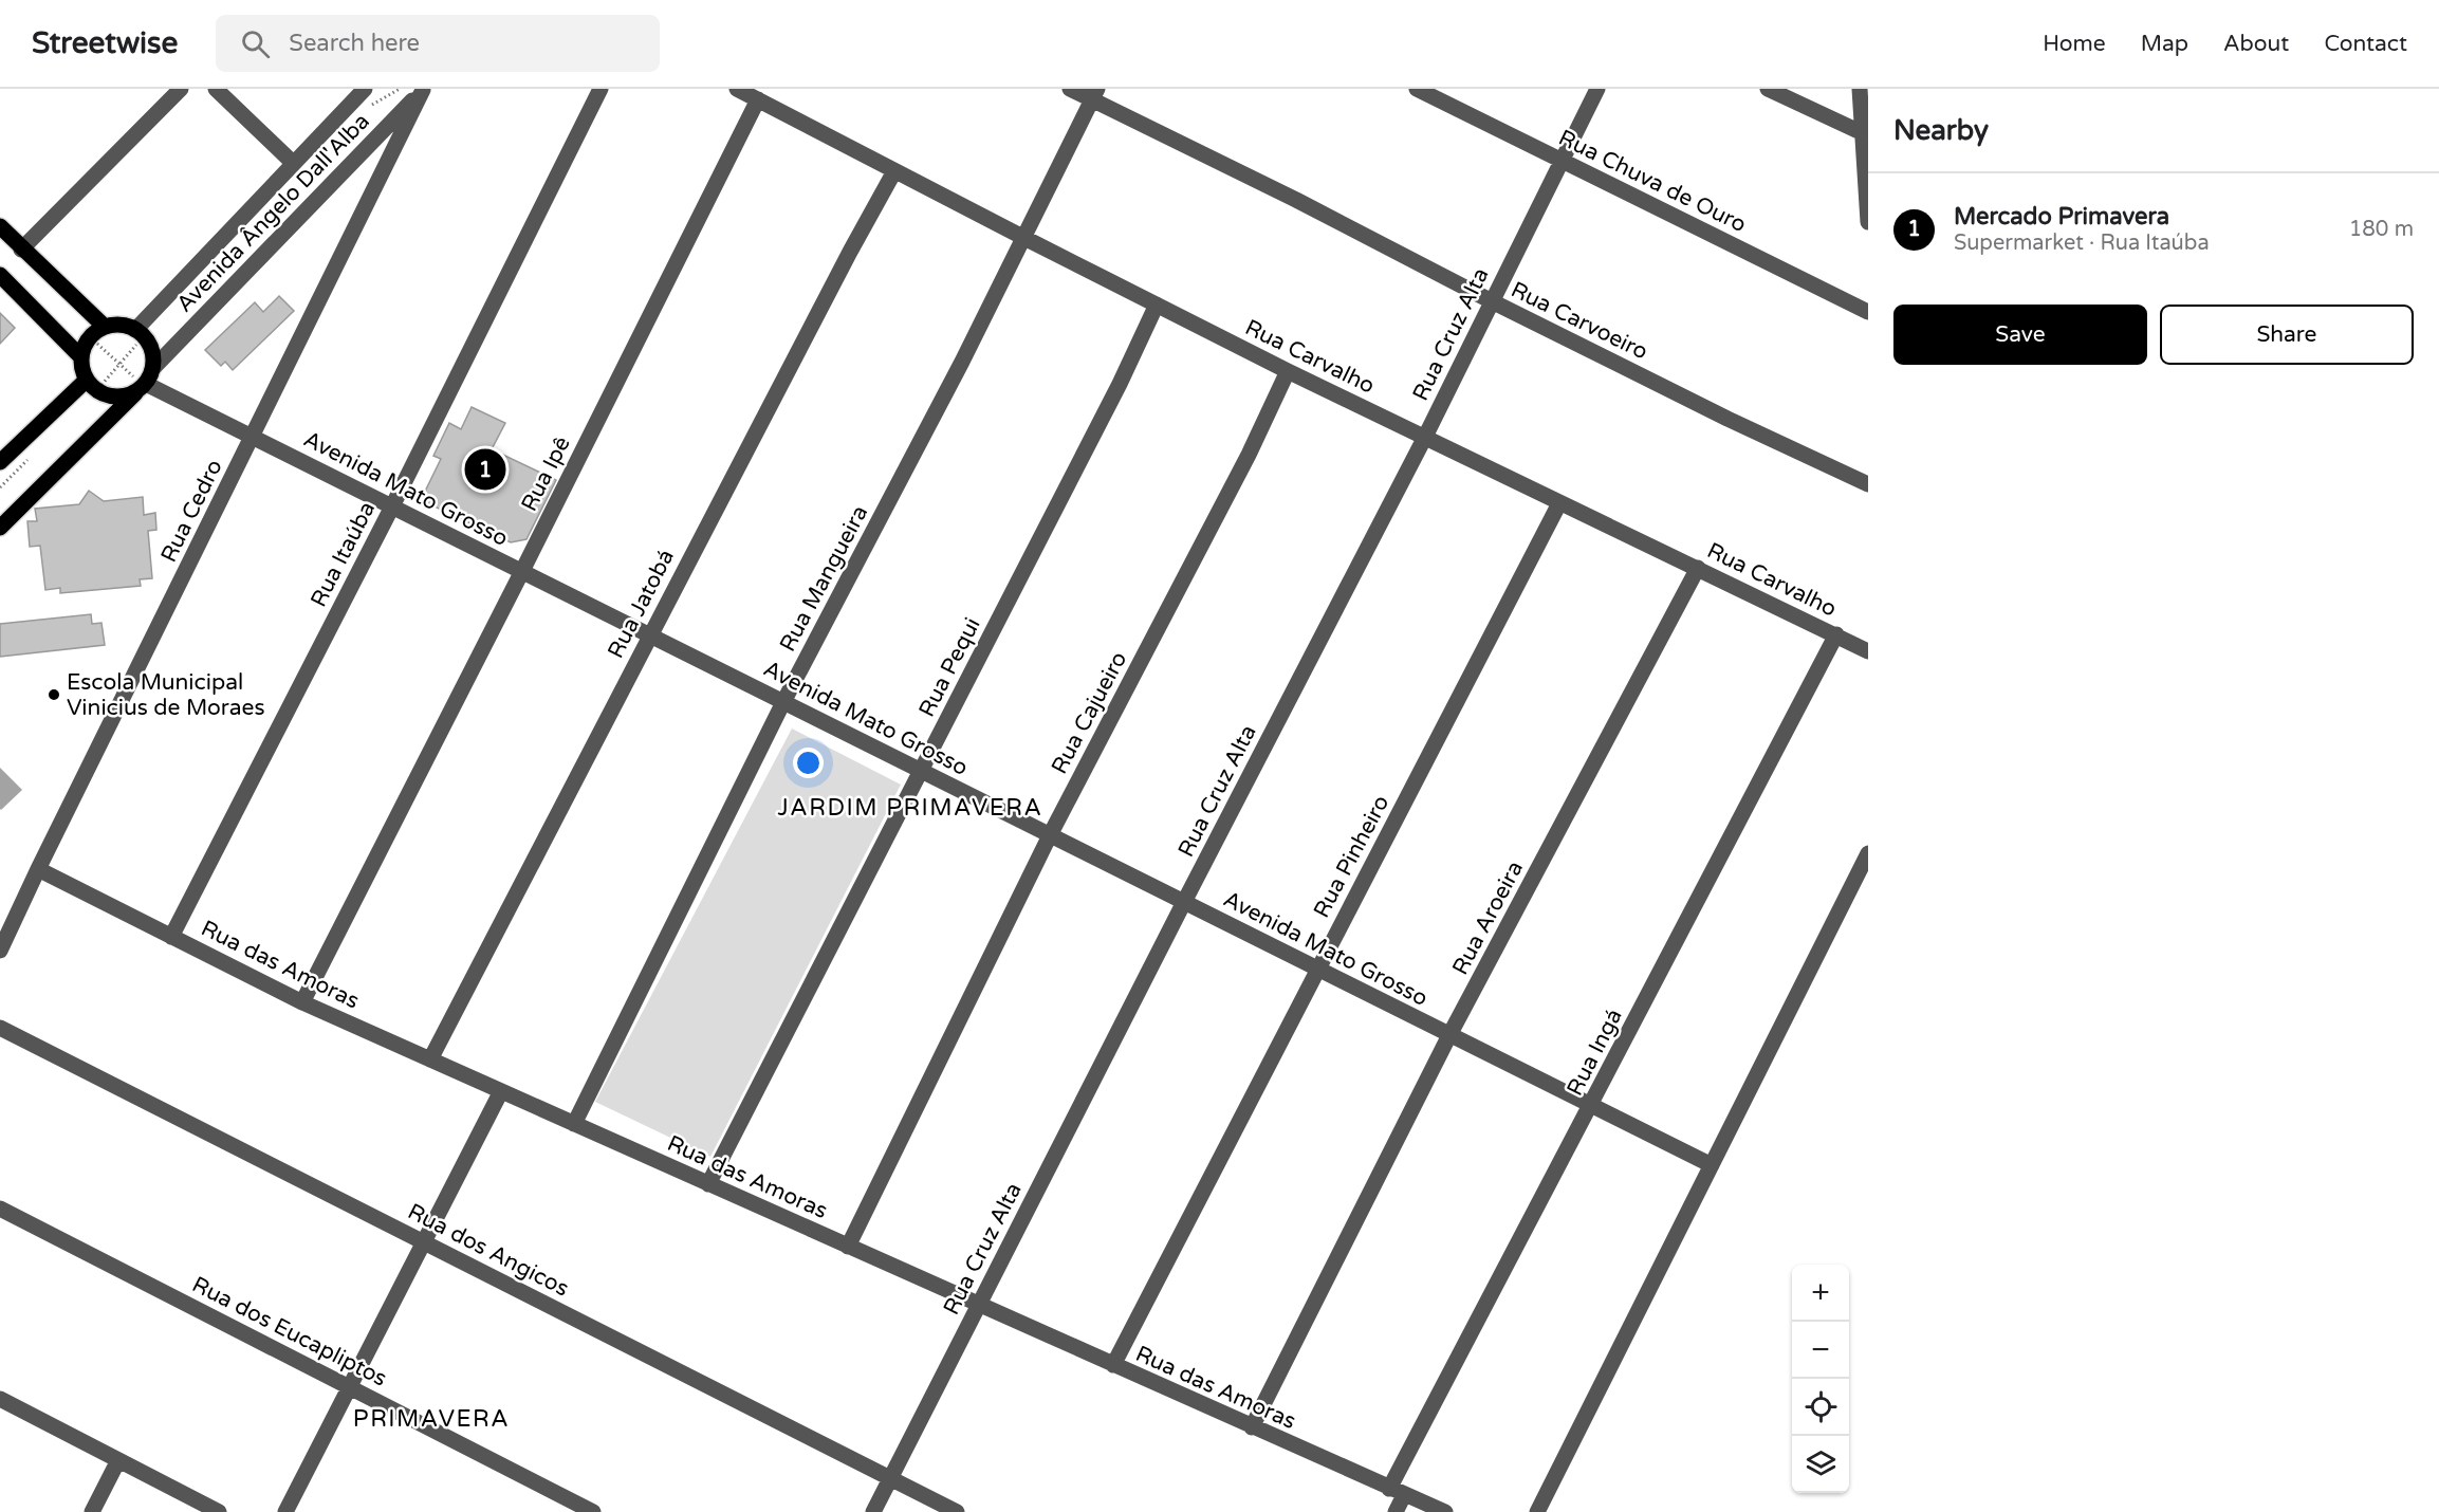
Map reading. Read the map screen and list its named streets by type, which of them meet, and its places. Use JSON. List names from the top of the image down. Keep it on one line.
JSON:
{"streets":{"street":["Rua Chuva de Ouro","Avenida Ângelo Dall'Alba","Rua Carvoeiro","Rua Cruz Alta","Rua Carvalho","Rua Ipê","Avenida Mato Grosso","Rua Cedro","Rua Itaúba","Rua Mangueira","Rua Jatobá","Rua Pequi","Rua Cajueiro","Rua Pinheiro","Rua Aroeira","Rua das Amoras","Rua Ingá","Rua dos Angicos","Rua dos Eucapliptos"]},"crossings":[["Rua Chuva de Ouro","Rua Cruz Alta"],["Avenida Ângelo Dall'Alba","Avenida Mato Grosso"],["Avenida Ângelo Dall'Alba","Rua Cedro"],["Rua Carvoeiro","Rua Cruz Alta"],["Rua Carvoeiro","Rua Mangueira"],["Rua Cruz Alta","Rua Carvalho"],["Rua Cruz Alta","Avenida Mato Grosso"],["Rua Cruz Alta","Rua das Amoras"],["Rua Cruz Alta","Rua dos Angicos"],["Rua Carvalho","Rua Ipê"],["Rua Carvalho","Rua Mangueira"],["Rua Carvalho","Rua Jatobá"],["Rua Carvalho","Rua Pequi"],["Rua Carvalho","Rua Cajueiro"],["Rua Carvalho","Rua Pinheiro"],["Rua Carvalho","Rua Aroeira"],["Rua Carvalho","Rua Ingá"],["Rua Ipê","Avenida Mato Grosso"],["Rua Ipê","Rua das Amoras"],["Avenida Mato Grosso","Rua Cedro"],["Avenida Mato Grosso","Rua Itaúba"],["Avenida Mato Grosso","Rua Mangueira"],["Avenida Mato Grosso","Rua Jatobá"],["Avenida Mato Grosso","Rua Pequi"],["Avenida Mato Grosso","Rua Cajueiro"],["Avenida Mato Grosso","Rua Pinheiro"],["Avenida Mato Grosso","Rua Aroeira"],["Avenida Mato Grosso","Rua Ingá"],["Rua Cedro","Rua das Amoras"],["Rua Itaúba","Rua das Amoras"],["Rua Mangueira","Rua das Amoras"],["Rua Jatobá","Rua das Amoras"],["Rua Pequi","Rua das Amoras"],["Rua Cajueiro","Rua das Amoras"],["Rua Pinheiro","Rua das Amoras"],["Rua Aroeira","Rua das Amoras"],["Rua das Amoras","Rua Ingá"]],"districts":["JARDIM PRIMAVERA","PRIMAVERA"],"places":["Escola Municipal Vinicius de Moraes"],"page":{"header":"Streetwise","search":"Search here","nav":["Home","Map","About","Contact"],"heading":"Nearby","list":[{"mark":"1","name":"Mercado Primavera","note":"Supermarket · Rua Itaúba","value":"180 m"}],"buttons":["Save","Share"],"pins":"1","map_buttons":["+","−"]}}
